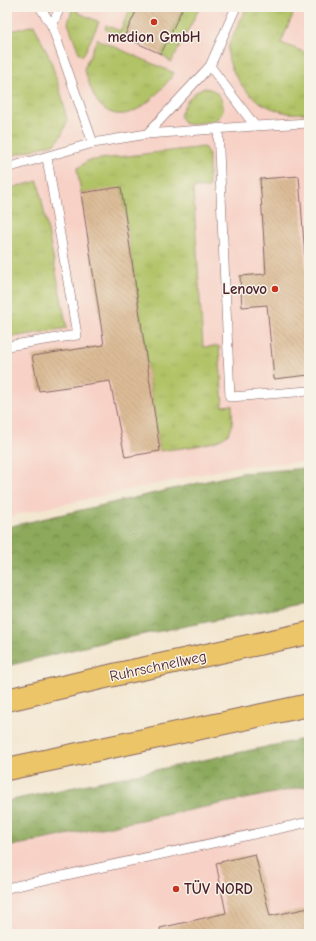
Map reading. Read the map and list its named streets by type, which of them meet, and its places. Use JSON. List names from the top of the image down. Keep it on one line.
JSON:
{"streets":{"highway":["Ruhrschnellweg"]},"places":["medion GmbH","Lenovo","TÜV NORD"]}
